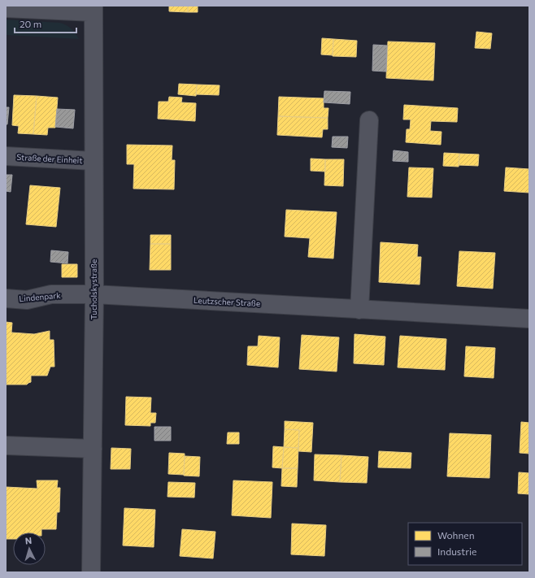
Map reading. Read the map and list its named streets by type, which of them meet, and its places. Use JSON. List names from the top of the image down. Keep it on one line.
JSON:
{"streets":{"street":["Straße der Einheit","Tucholskystraße","Lindenpark","Leutzscher Straße"]},"crossings":[["Straße der Einheit","Tucholskystraße"],["Tucholskystraße","Lindenpark"],["Tucholskystraße","Leutzscher Straße"],["Lindenpark","Leutzscher Straße"]],"legend":["Wohnen","Industrie"],"scale_bar":"20 m","north":"top"}
